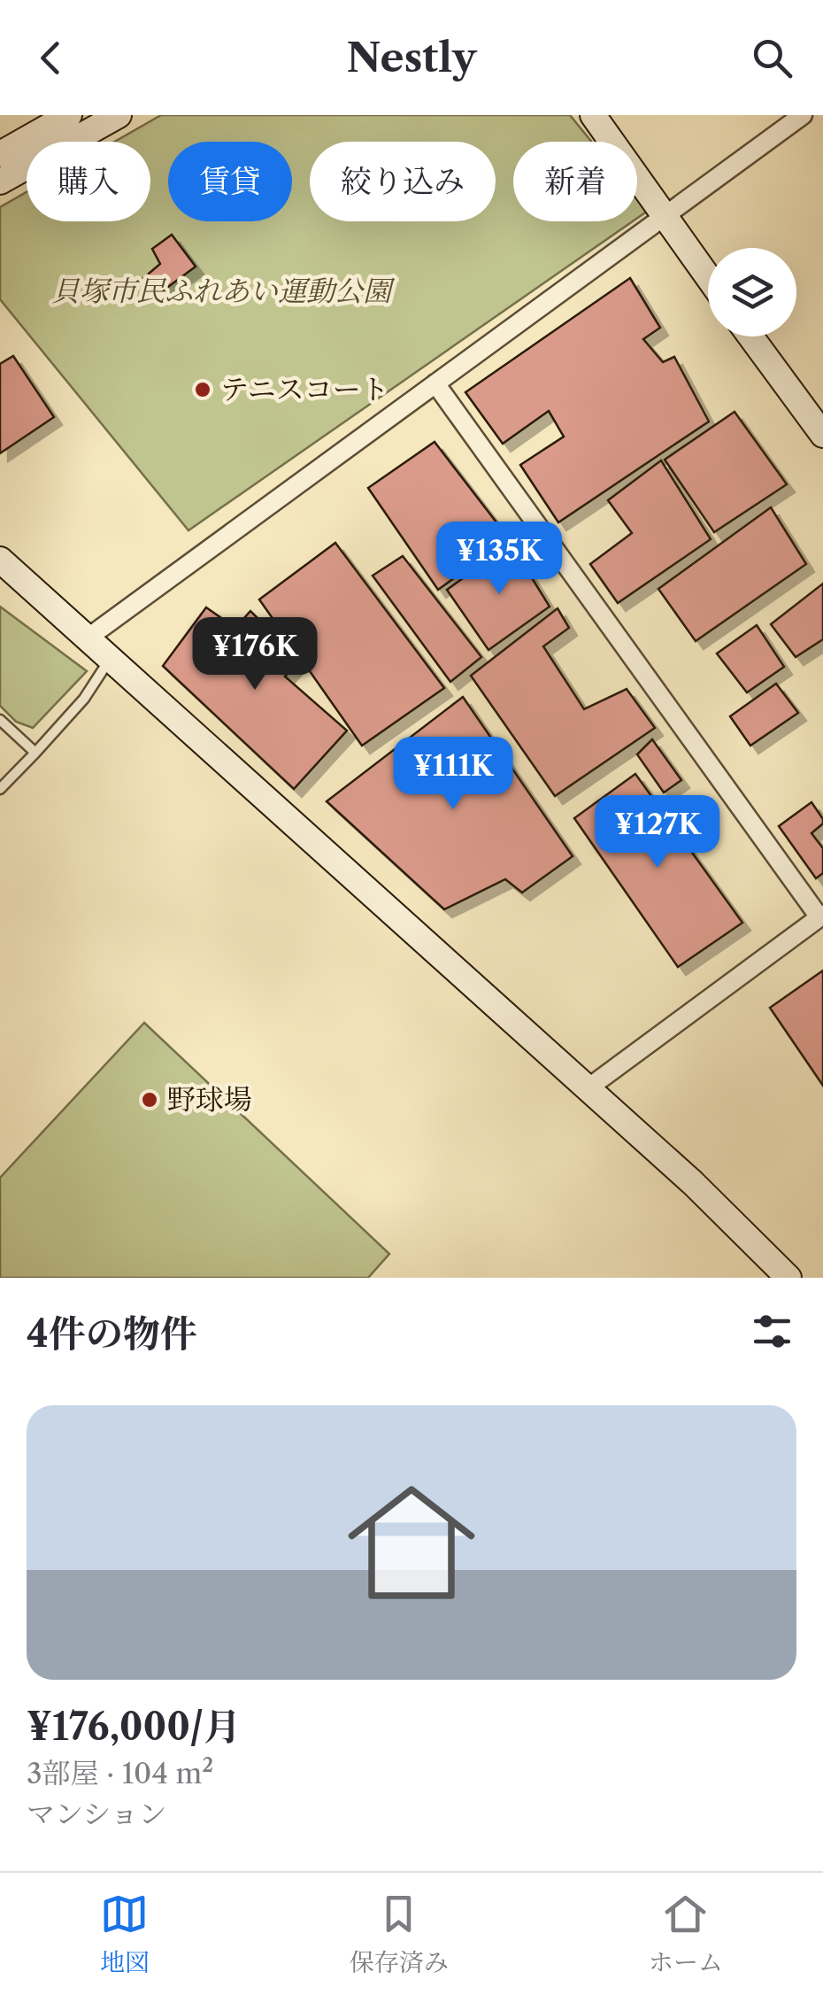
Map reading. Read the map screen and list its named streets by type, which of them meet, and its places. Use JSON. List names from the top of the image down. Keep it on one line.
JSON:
{"parks":["貝塚市民ふれあい運動公園"],"places":["テニスコート","野球場"],"page":{"header":"Nestly","chip":["購入","賃貸","絞り込み","新着"],"price":["¥135K","¥176K","¥111K","¥127K"],"heading":"4件の物件","list":[{"name":"¥176,000/月","note":"3部屋 · 104 m² · マンション"}],"tabs":["地図","保存済み","ホーム"]}}
